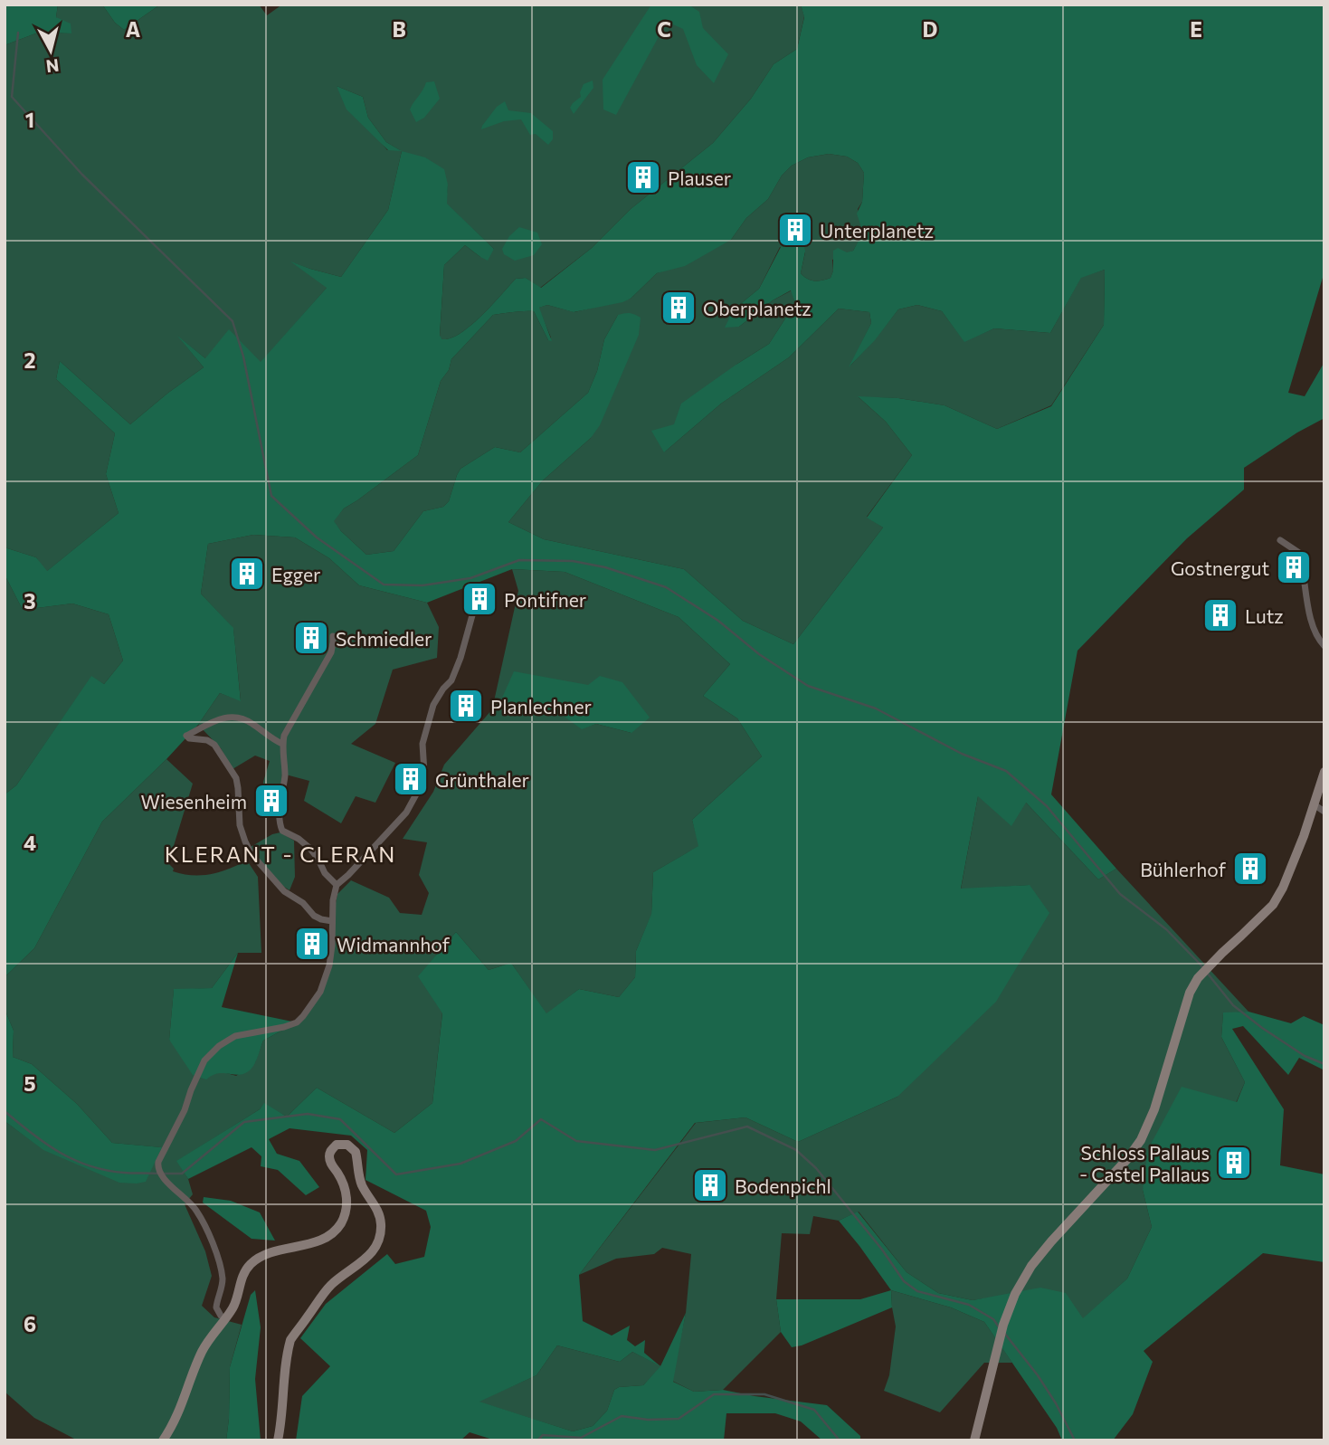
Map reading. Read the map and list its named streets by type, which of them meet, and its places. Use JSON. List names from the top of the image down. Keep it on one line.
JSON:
{"districts":["KLERANT - CLERAN"],"places":{"building":["Plauser","Unterplanetz","Oberplanetz","Gostnergut","Egger","Pontifner","Lutz","Schmiedler","Planlechner","Grünthaler","Wiesenheim","Bühlerhof","Widmannhof","Schloss Pallaus - Castel Pallaus","Bodenpichl"]},"north":"bottom","grid":{"columns":["A","B","C","D","E"],"rows":["1","2","3","4","5","6"]}}
